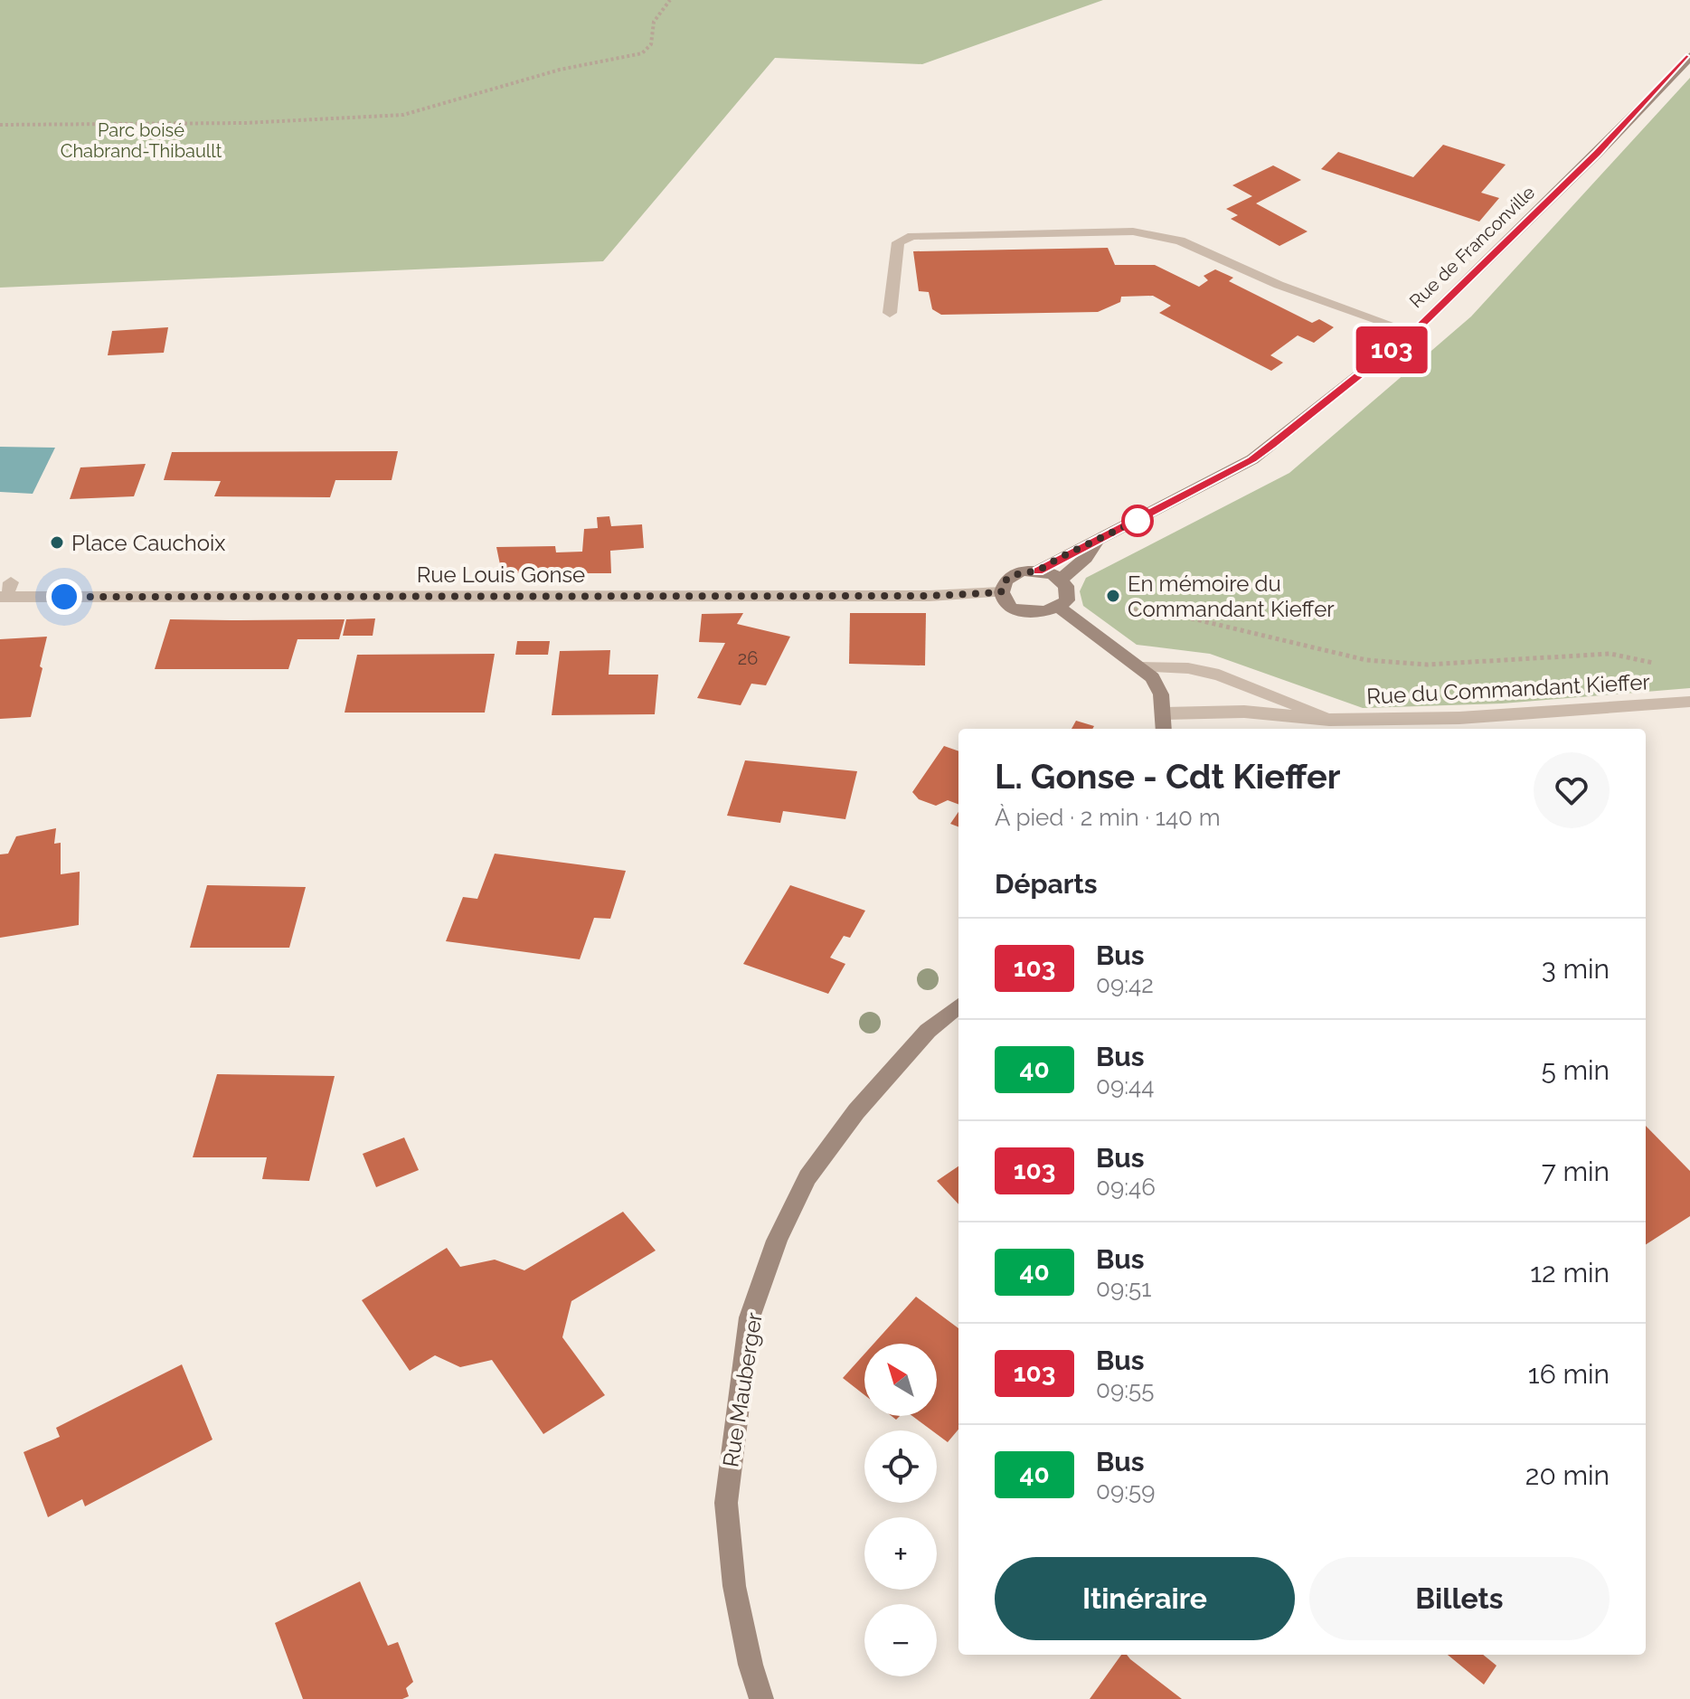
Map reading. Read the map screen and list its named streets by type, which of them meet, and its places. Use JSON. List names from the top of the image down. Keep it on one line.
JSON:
{"streets":{"street":["Rue de Franconville","Rue Louis Gonse","Rue du Commandant Kieffer","Rue Mauberger"]},"crossings":[["Rue de Franconville","Rue Louis Gonse"]],"parks":["Parc boisé Chabrand-Thibaullt"],"places":["Place Cauchoix","En mémoire du Commandant Kieffer"],"lines":["bus line 103"],"house_numbers":["26"],"north":"top left","page":{"on_map":"103","heading":[["L. Gonse - Cdt Kieffer","À pied · 2 min · 140 m"],"Départs"],"list":[{"mark":"103","name":"Bus","note":"09:42","value":"3 min"},{"mark":"40","name":"Bus","note":"09:44","value":"5 min"},{"mark":"103","name":"Bus","note":"09:46","value":"7 min"},{"mark":"40","name":"Bus","note":"09:51","value":"12 min"},{"mark":"103","name":"Bus","note":"09:55","value":"16 min"},{"mark":"40","name":"Bus","note":"09:59","value":"20 min"}],"map_buttons":["+","−"],"buttons":["Itinéraire","Billets"]}}
